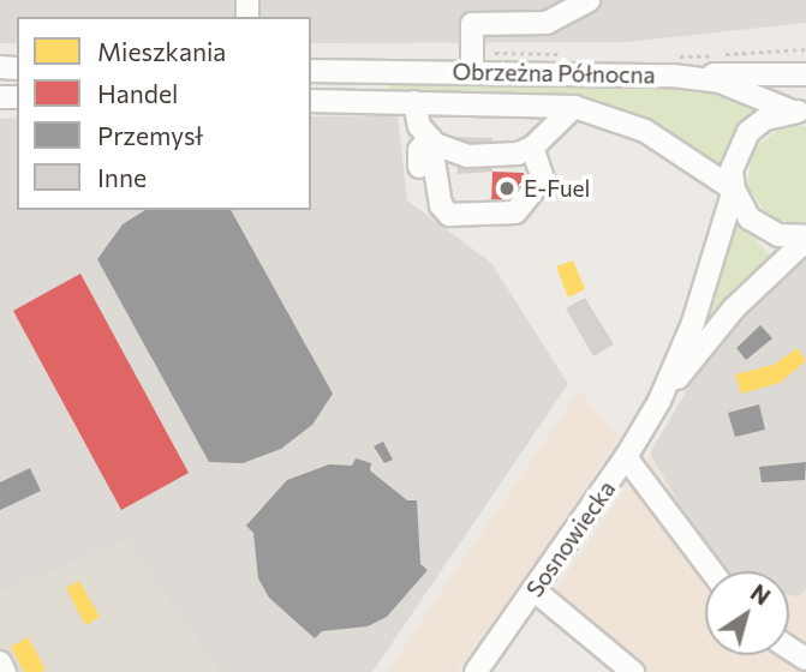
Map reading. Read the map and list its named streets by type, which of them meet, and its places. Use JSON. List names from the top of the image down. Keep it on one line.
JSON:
{"streets":{"street":["Obrzeżna Północna","Sosnowiecka"]},"crossings":[["Obrzeżna Północna","Sosnowiecka"]],"places":["E-Fuel"],"legend":["Mieszkania","Handel","Przemysł","Inne"],"north":"top right"}
